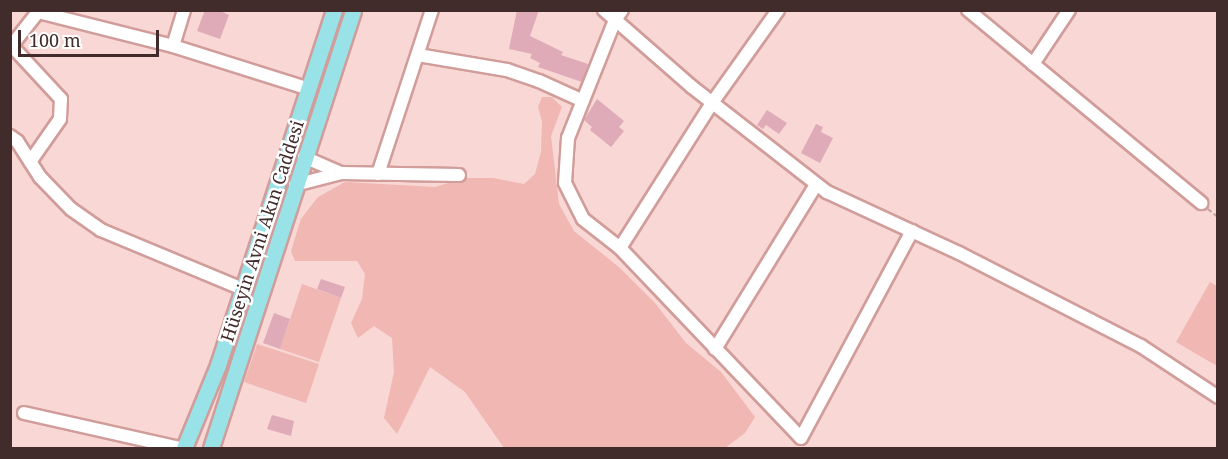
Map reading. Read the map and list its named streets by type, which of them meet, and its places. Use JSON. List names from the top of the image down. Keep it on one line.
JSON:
{"streets":{"main road":["Hüseyin Avni Akın Caddesi"]},"scale_bar":"100 m"}
